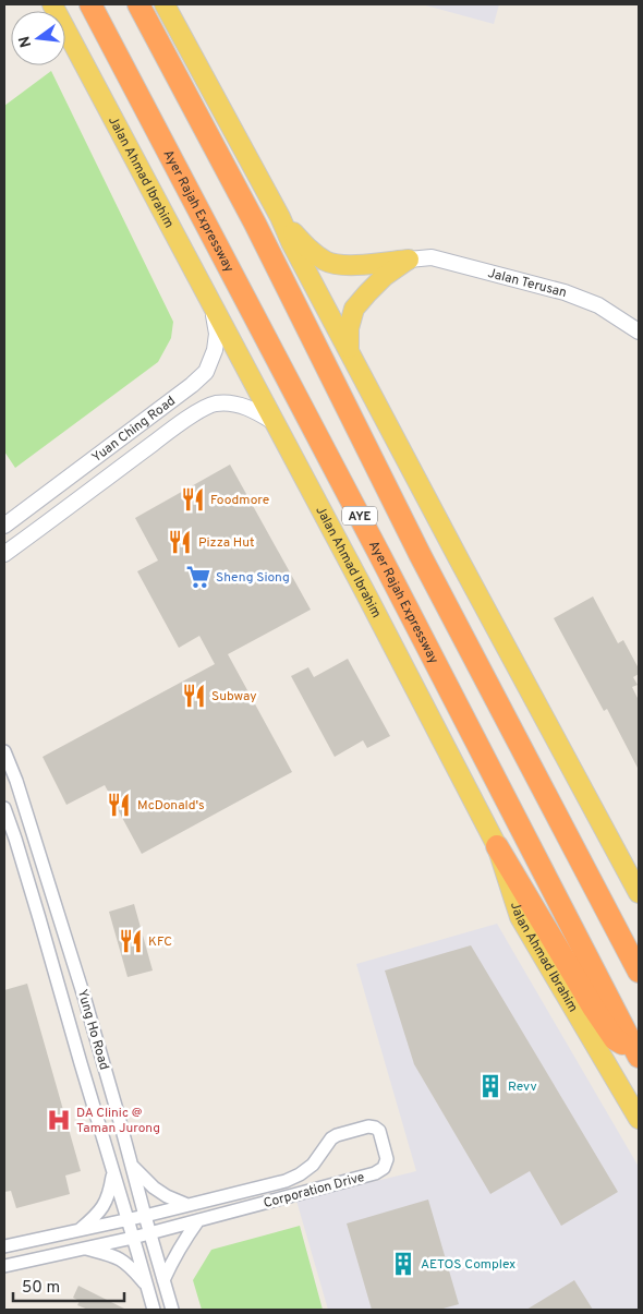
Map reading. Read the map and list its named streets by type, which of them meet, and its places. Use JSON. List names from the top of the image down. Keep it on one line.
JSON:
{"streets":{"highway":["Ayer Rajah Expressway","AYE"],"main road":["Jalan Ahmad Ibrahim"],"street":["Jalan Terusan","Yuan Ching Road","Yung Ho Road","Corporation Drive"]},"crossings":[["Jalan Ahmad Ibrahim","Yuan Ching Road"],["Yung Ho Road","Corporation Drive"]],"places":{"restaurant":["Foodmore","Pizza Hut","Subway","McDonald's","KFC"],"supermarket":["Sheng Siong"],"building":["Revv","AETOS Complex"],"hospital":["DA Clinic @ Taman Jurong"]},"scale_bar":"50 m","north":"left"}
